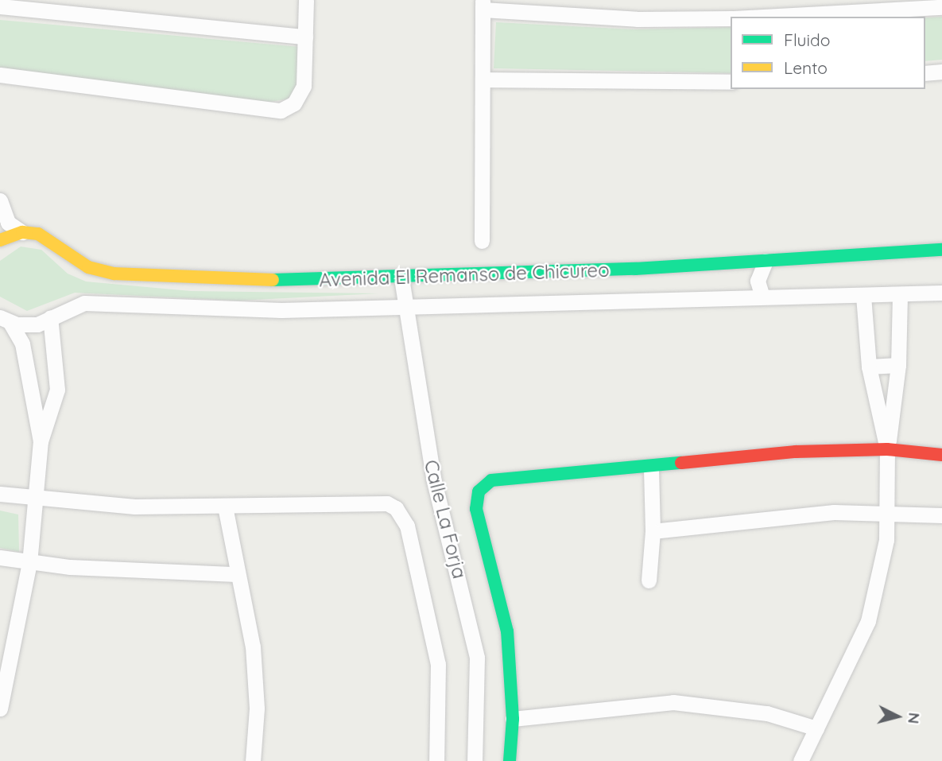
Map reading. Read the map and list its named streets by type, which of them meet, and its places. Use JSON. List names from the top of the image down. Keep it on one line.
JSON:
{"streets":{"street":["Avenida El Remanso de Chicureo","Calle La Forja"]},"crossings":[["Avenida El Remanso de Chicureo","Calle La Forja"]],"legend":["Fluido","Lento"],"north":"right"}
